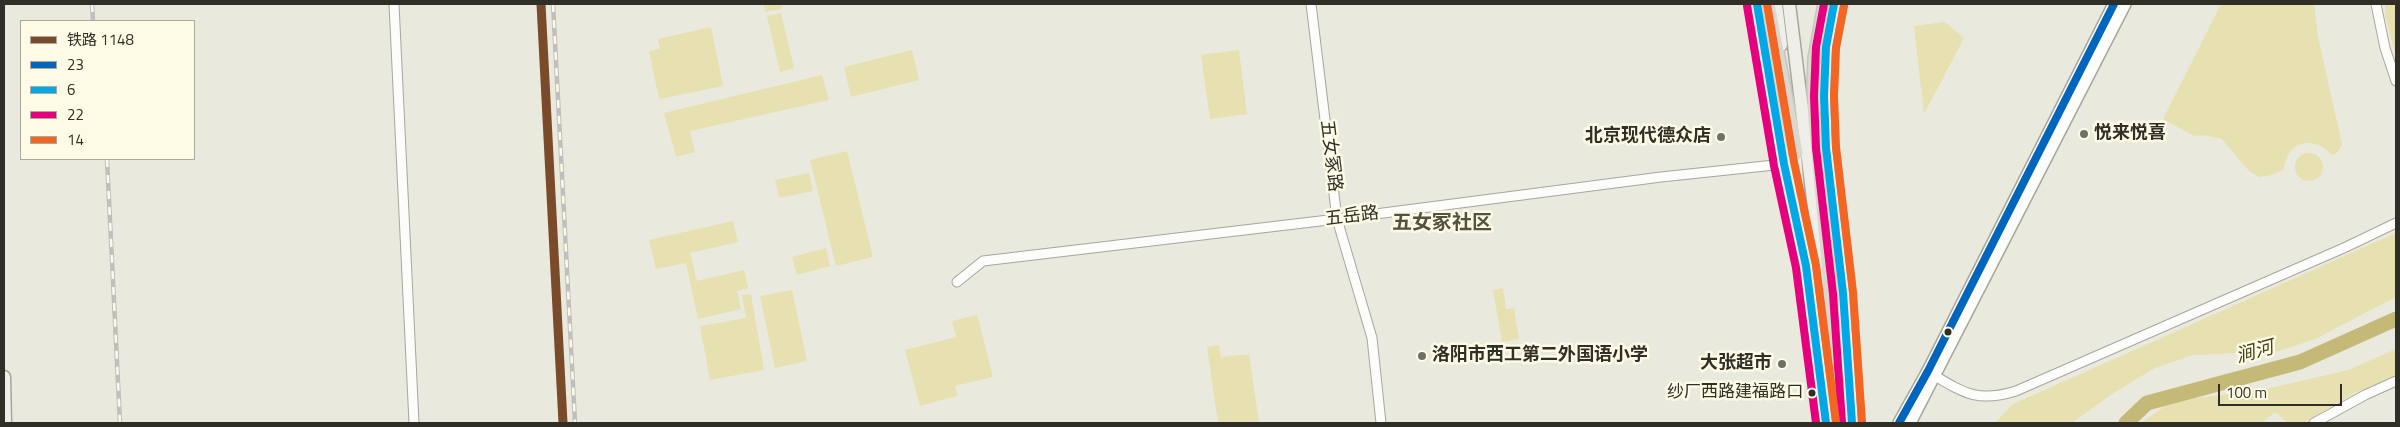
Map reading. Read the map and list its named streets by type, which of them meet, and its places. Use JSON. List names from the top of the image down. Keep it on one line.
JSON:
{"streets":{"street":["五女冢路","五岳路"]},"crossings":[["五女冢路","五岳路"]],"districts":["五女冢社区"],"water":["涧河"],"places":["悦来悦喜","北京现代德众店","洛阳市西工第二外国语小学","大张超市","纱厂西路建福路口"],"lines":["rail line 1148","transit line 23","transit line 6","transit line 22","transit line 14"],"legend":["铁路 1148","23","6","22","14"],"scale_bar":"100 m"}
